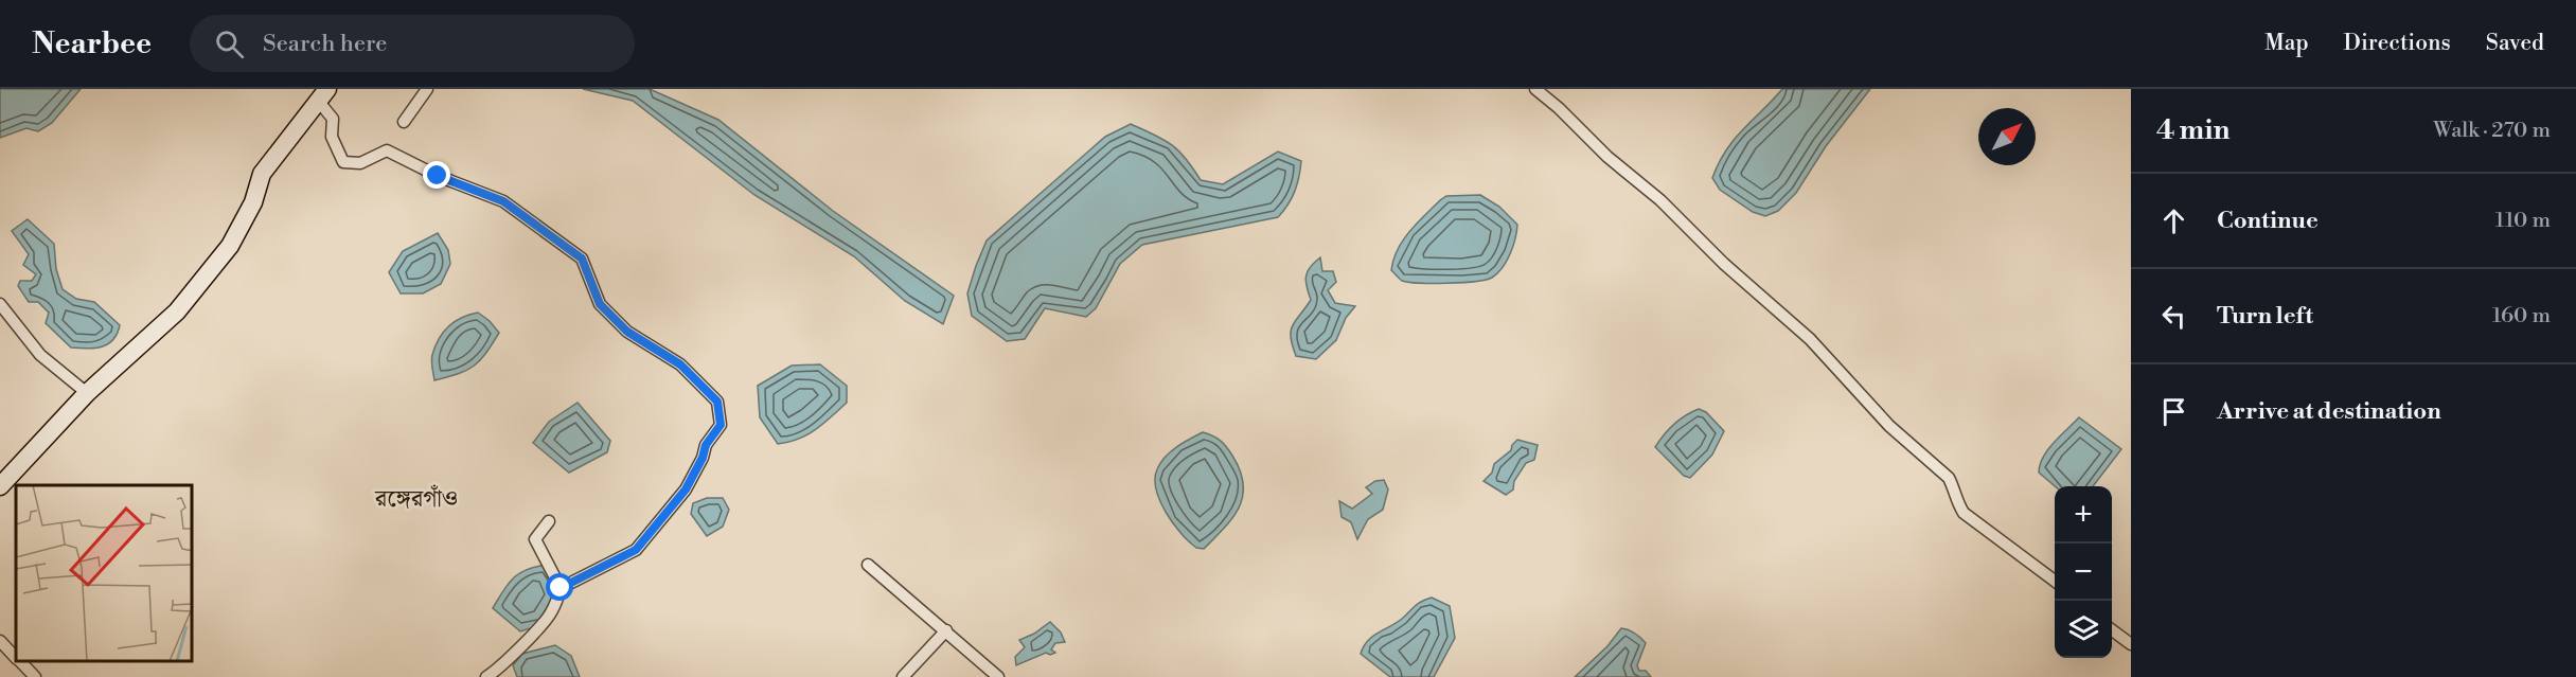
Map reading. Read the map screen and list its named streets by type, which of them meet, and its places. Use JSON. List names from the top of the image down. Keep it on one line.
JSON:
{"districts":["রঙ্গেরগাঁও"],"north":"top right","page":{"header":"Nearbee","search":"Search here","nav":["Map","Directions","Saved"],"heading":["4 min","Walk · 270 m"],"list":[["Continue","110 m"],["Turn left","160 m"],"Arrive at destination"],"map_buttons":["+","−"]}}
